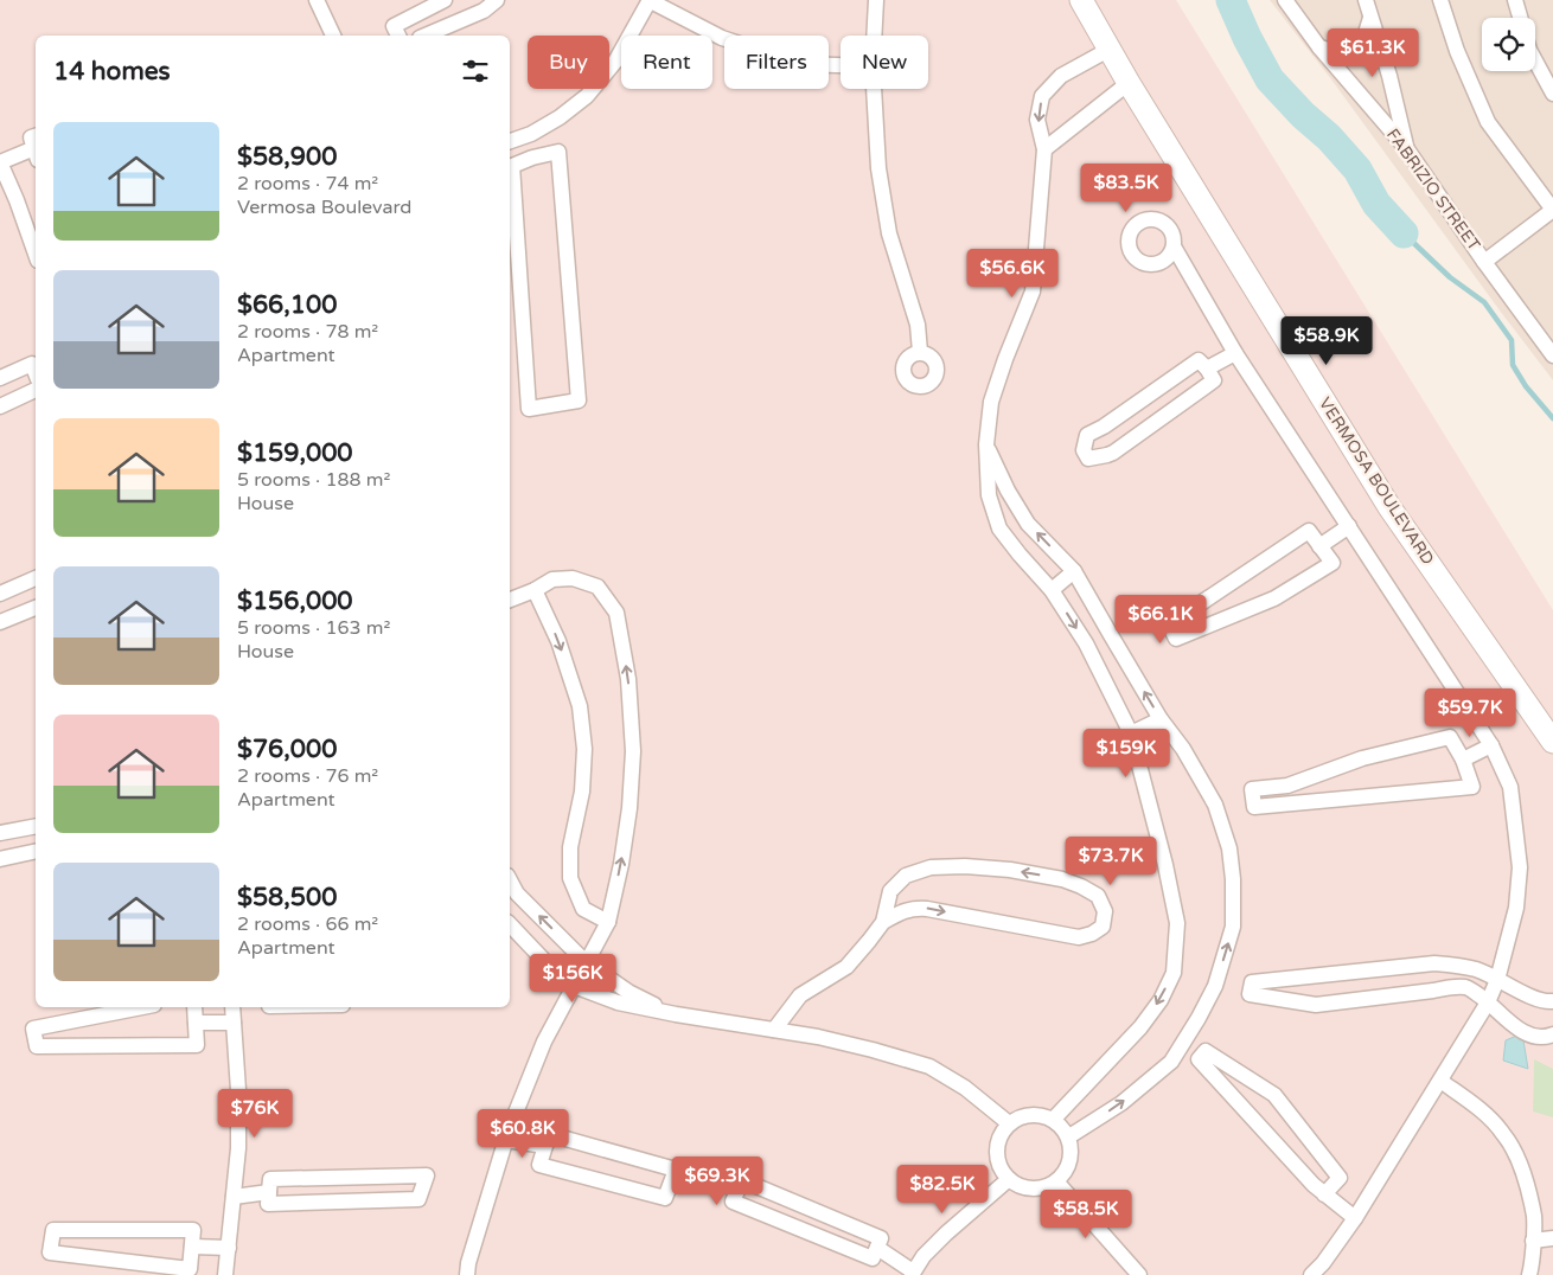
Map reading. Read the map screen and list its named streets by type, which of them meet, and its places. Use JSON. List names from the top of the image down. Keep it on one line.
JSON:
{"streets":{"main road":["VERMOSA BOULEVARD"],"street":["FABRIZIO STREET"]},"page":{"price":["$61.3K","$83.5K","$56.6K","$58.9K","$66.1K","$59.7K","$159K","$73.7K","$156K","$76K","$60.8K","$69.3K","$82.5K","$58.5K"],"chip":["Buy","Rent","Filters","New"],"heading":"14 homes","list":[{"name":"$58,900","note":"2 rooms · 74 m² · Vermosa Boulevard"},{"name":"$66,100","note":"2 rooms · 78 m² · Apartment"},{"name":"$159,000","note":"5 rooms · 188 m² · House"},{"name":"$156,000","note":"5 rooms · 163 m² · House"},{"name":"$76,000","note":"2 rooms · 76 m² · Apartment"},{"name":"$58,500","note":"2 rooms · 66 m² · Apartment"}]}}
